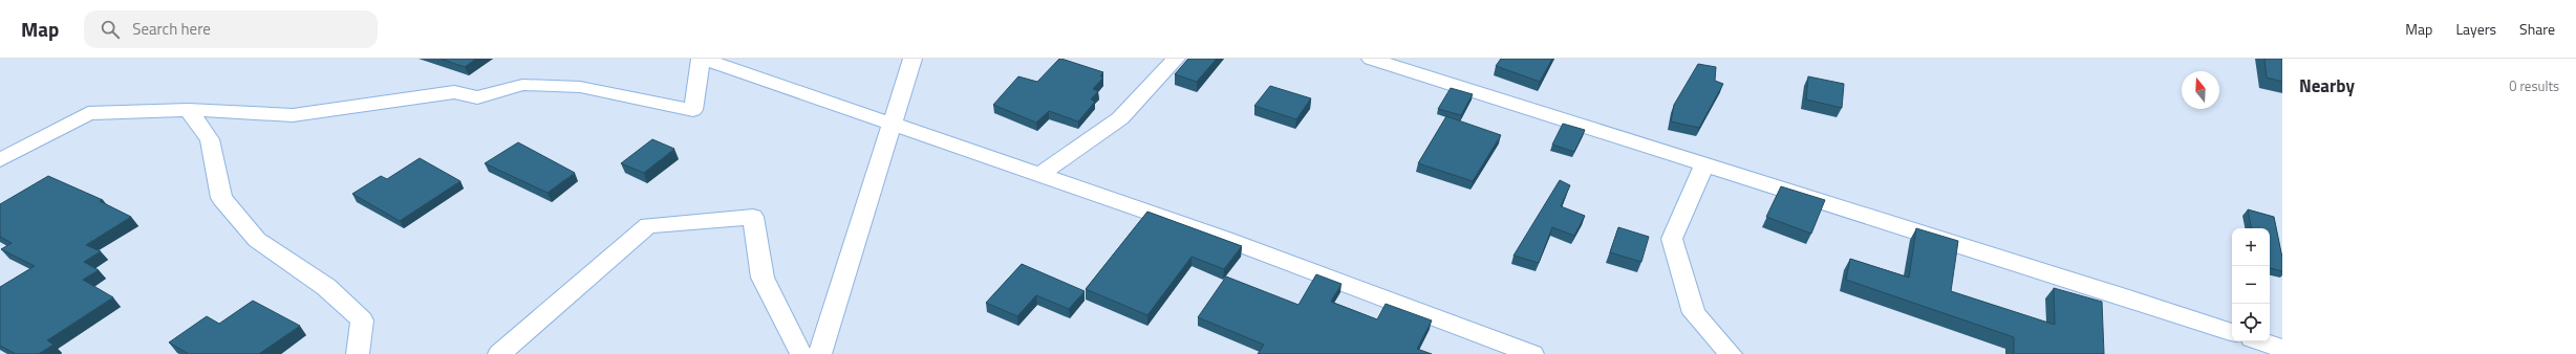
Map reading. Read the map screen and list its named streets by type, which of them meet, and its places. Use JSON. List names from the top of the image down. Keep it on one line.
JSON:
{"north":"top","page":{"header":"Map","search":"Search here","nav":["Map","Layers","Share"],"heading":["Nearby","0 results"],"map_buttons":["+","−"]}}
